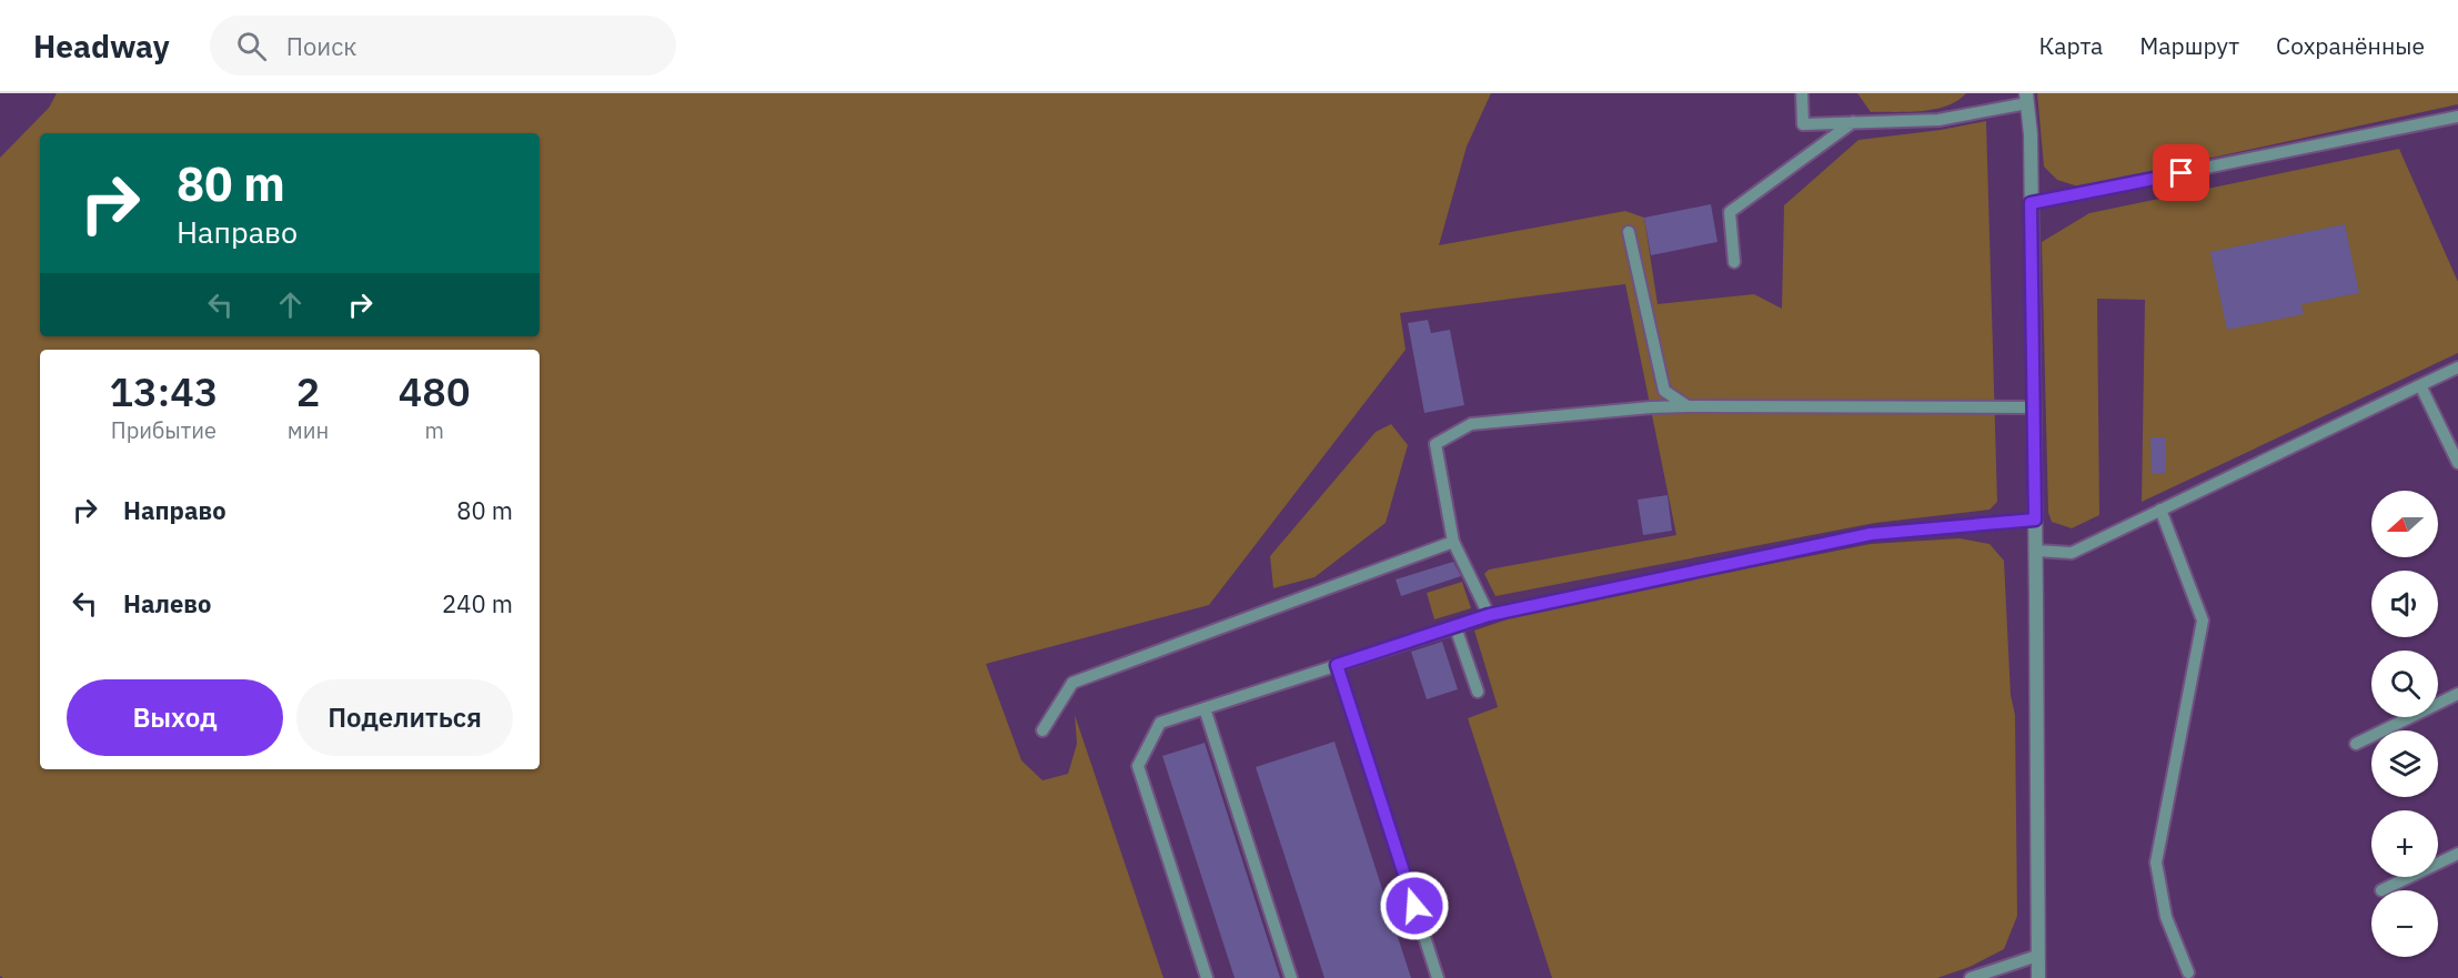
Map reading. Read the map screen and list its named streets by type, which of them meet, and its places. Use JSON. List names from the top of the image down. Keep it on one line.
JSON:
{"north":"left","page":{"header":"Headway","search":"Поиск","nav":["Карта","Маршрут","Сохранённые"],"turn":["80 m","Направо"],"eta":["13:43","Прибытие","2","мин","480","m"],"list":[{"name":"Направо","value":"80 m"},{"name":"Налево","value":"240 m"}],"map_buttons":["+","−"],"buttons":["Выход","Поделиться"]}}
